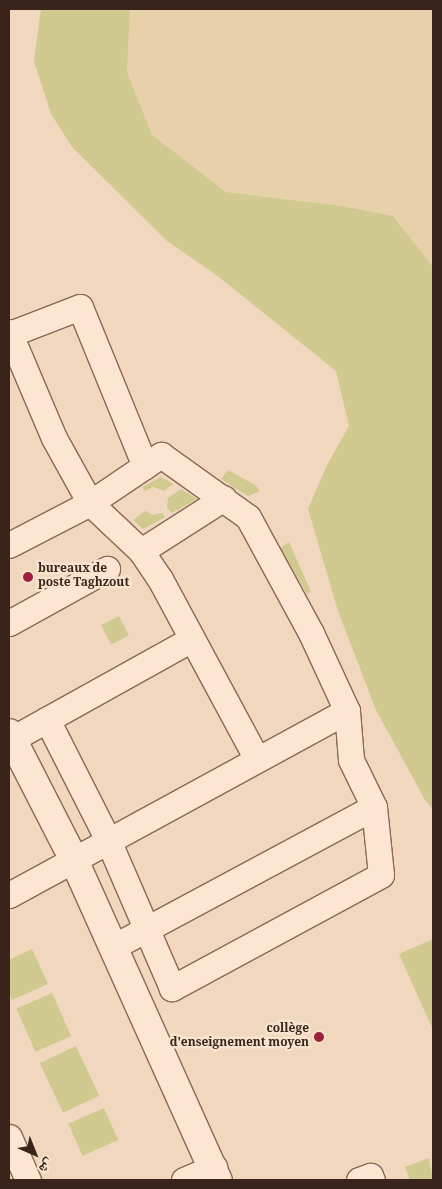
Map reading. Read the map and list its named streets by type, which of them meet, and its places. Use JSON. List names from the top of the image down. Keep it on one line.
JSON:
{"places":["bureaux de poste Taghzout","collège d'enseignement moyen"],"north":"bottom right"}
